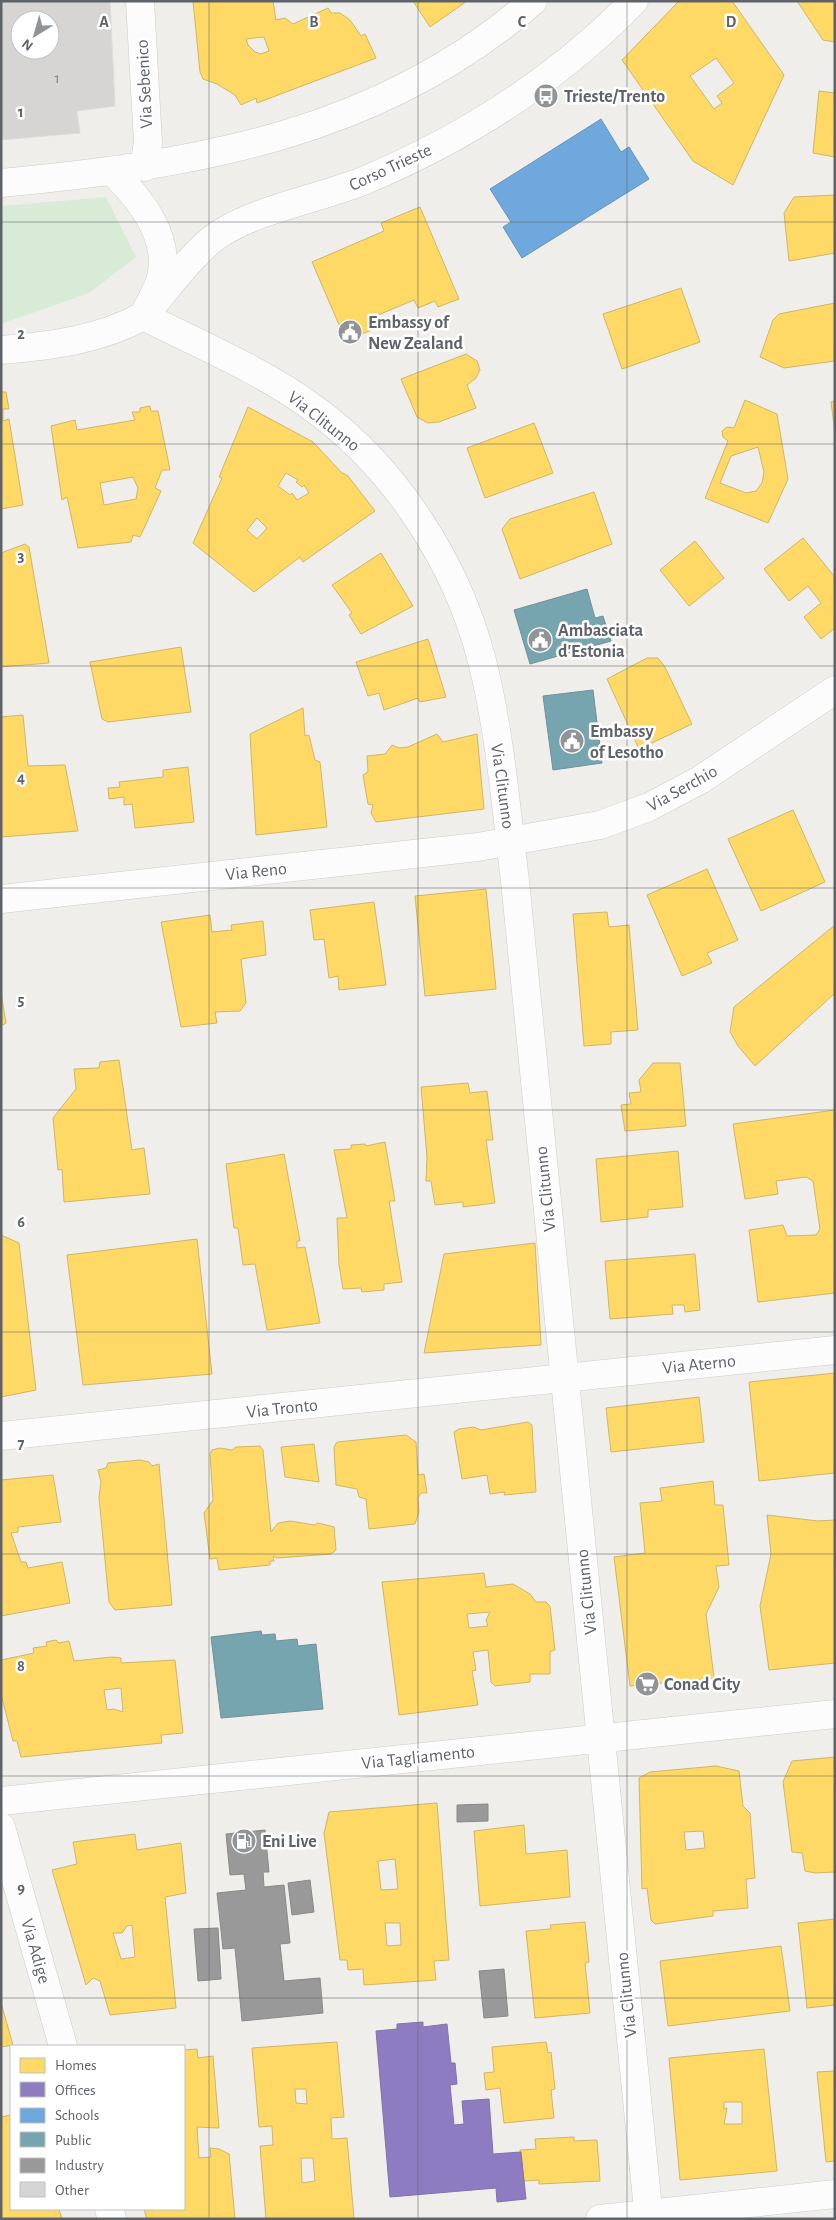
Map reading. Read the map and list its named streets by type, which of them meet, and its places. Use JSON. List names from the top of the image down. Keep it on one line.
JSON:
{"streets":{"street":["Via Sebenico","Corso Trieste","Via Clitunno","Via Serchio","Via Reno","Via Aterno","Via Tronto","Via Tagliamento","Via Adige"]},"crossings":[["Corso Trieste","Via Clitunno"],["Via Clitunno","Via Serchio"],["Via Clitunno","Via Reno"],["Via Clitunno","Via Aterno"],["Via Clitunno","Via Tronto"],["Via Clitunno","Via Tagliamento"],["Via Serchio","Via Reno"],["Via Aterno","Via Tronto"]],"places":{"bus stop":["Trieste/Trento"],"public building":["Embassy of New Zealand","Ambasciata d'Estonia","Embassy of Lesotho"],"supermarket":["Conad City"],"fuel station":["Eni Live"]},"house_numbers":["1"],"legend":["Homes","Offices","Schools","Public","Industry","Other"],"north":"bottom left","grid":{"columns":["A","B","C","D"],"rows":["1","2","3","4","5","6","7","8","9"]}}
